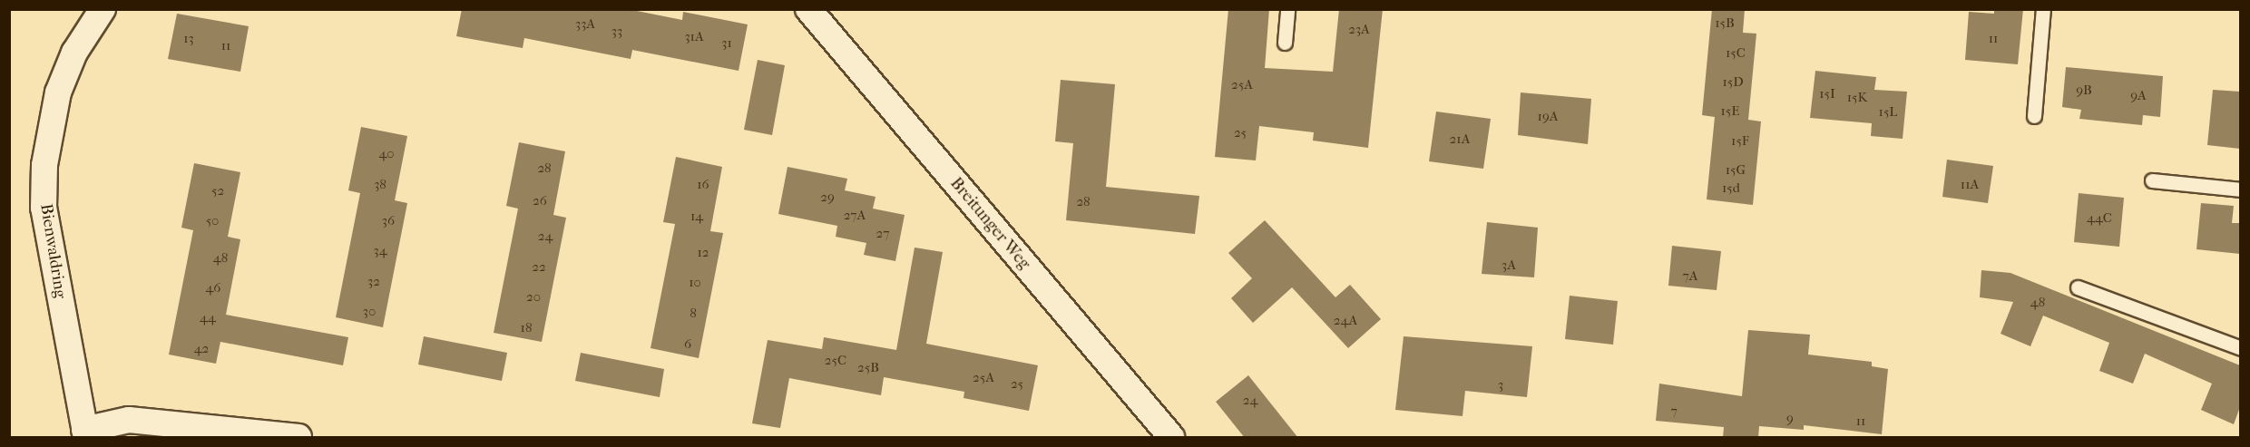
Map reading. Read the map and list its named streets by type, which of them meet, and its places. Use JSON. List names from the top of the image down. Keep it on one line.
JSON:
{"streets":{"street":["Breitunger Weg","Bienwaldring"]},"house_numbers":["15B","33A","23A","33","31A","13","11","31","11","15C","15D","25A","9B","15I","9A","15K","15E","15L","19A","25","21A","15F","40","28","15G","38","16","11A","15d","52","29","26","28","27A","14","44C","50","36","27","24","34","12","48","3A","22","7A","32","10","46","20","48","30","8","44","24A","18","6","42","25C","25B","25A","25","3","24","7","9","11"]}
